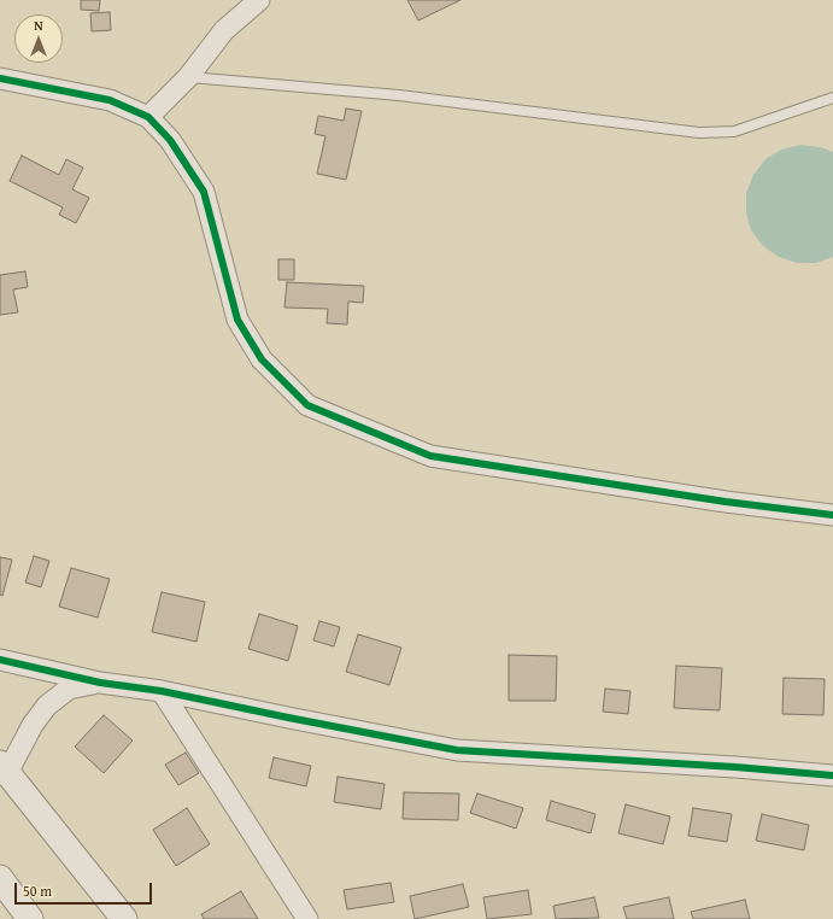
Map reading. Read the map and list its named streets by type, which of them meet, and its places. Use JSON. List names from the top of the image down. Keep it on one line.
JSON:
{"scale_bar":"50 m","north":"top"}
